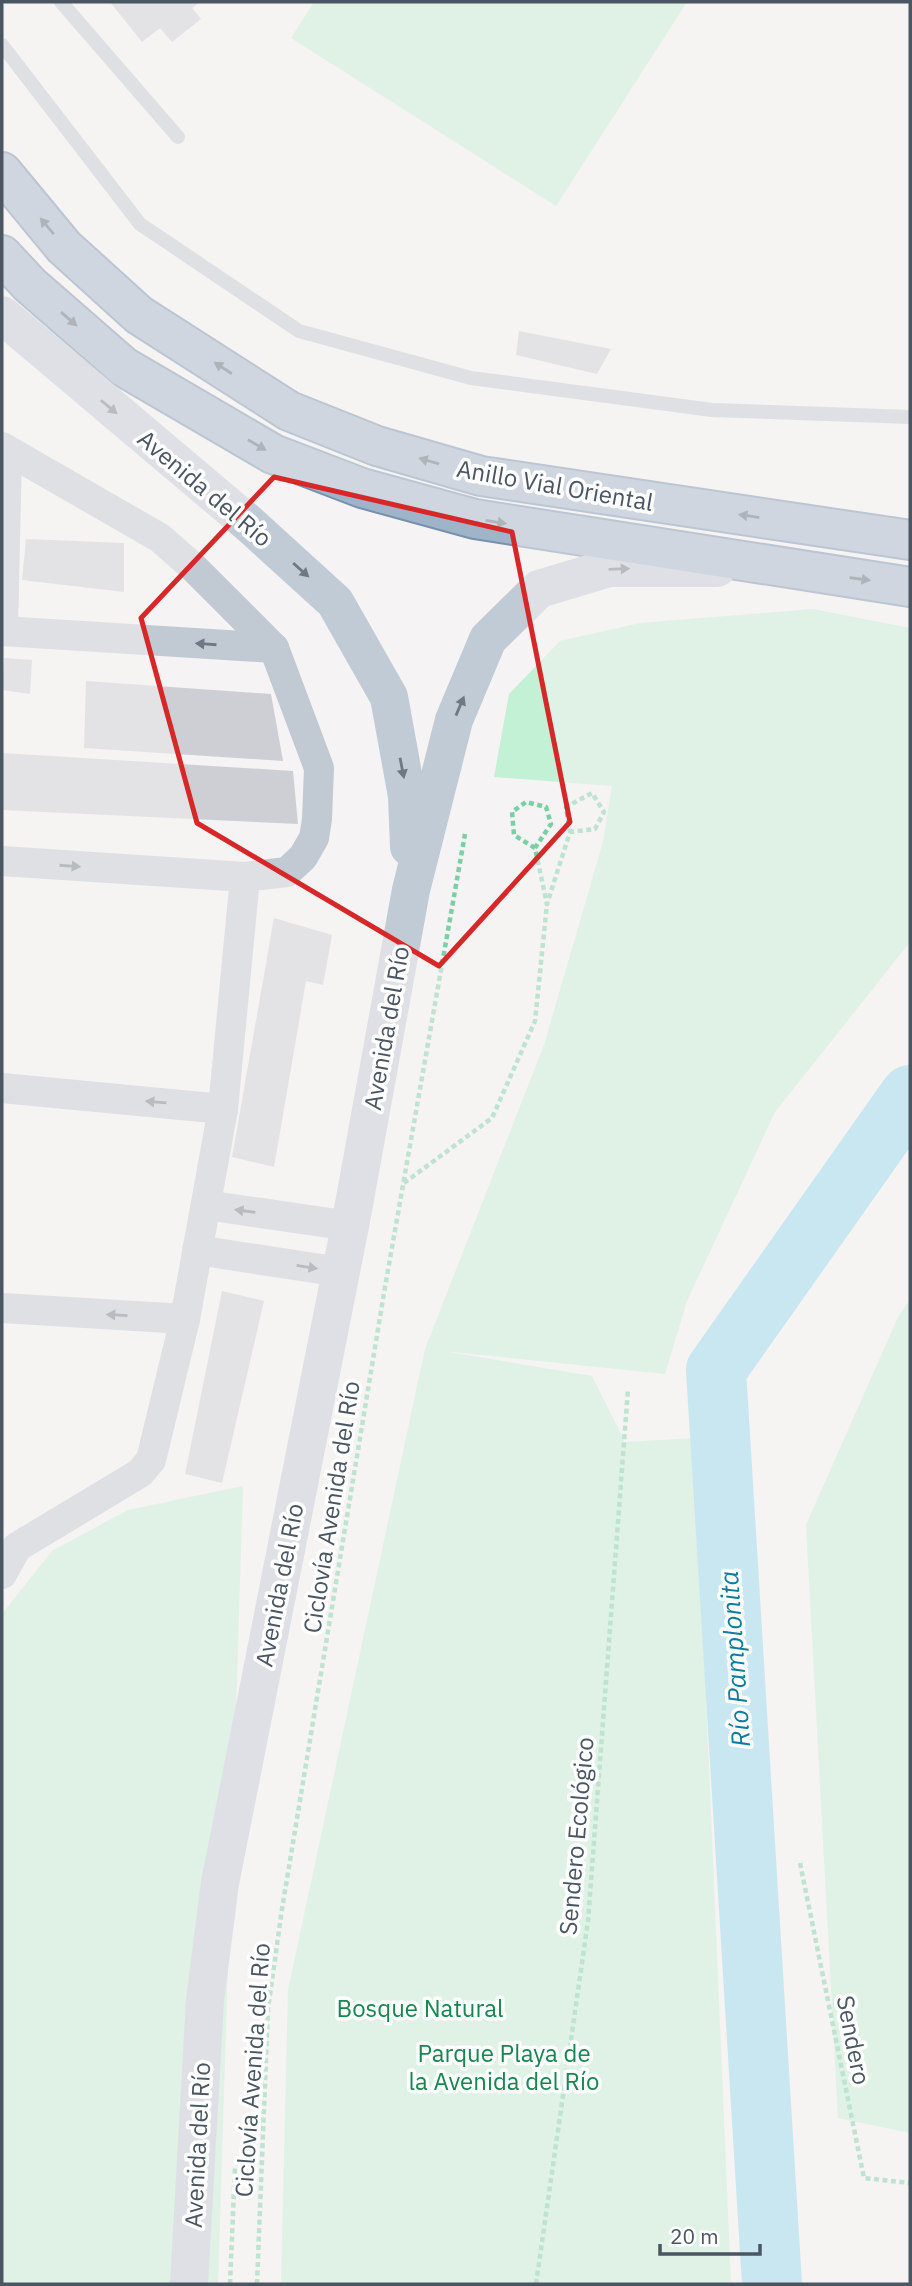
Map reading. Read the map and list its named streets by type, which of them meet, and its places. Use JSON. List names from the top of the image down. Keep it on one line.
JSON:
{"streets":{"highway":["Anillo Vial Oriental"],"main road":["Avenida del Río"],"path":["Ciclovía Avenida del Río","Sendero Ecológico","Sendero"]},"crossings":[["Anillo Vial Oriental","Avenida del Río"]],"water":["Río Pamplonita"],"parks":["Bosque Natural","Parque Playa de la Avenida del Río"],"scale_bar":"20 m"}
